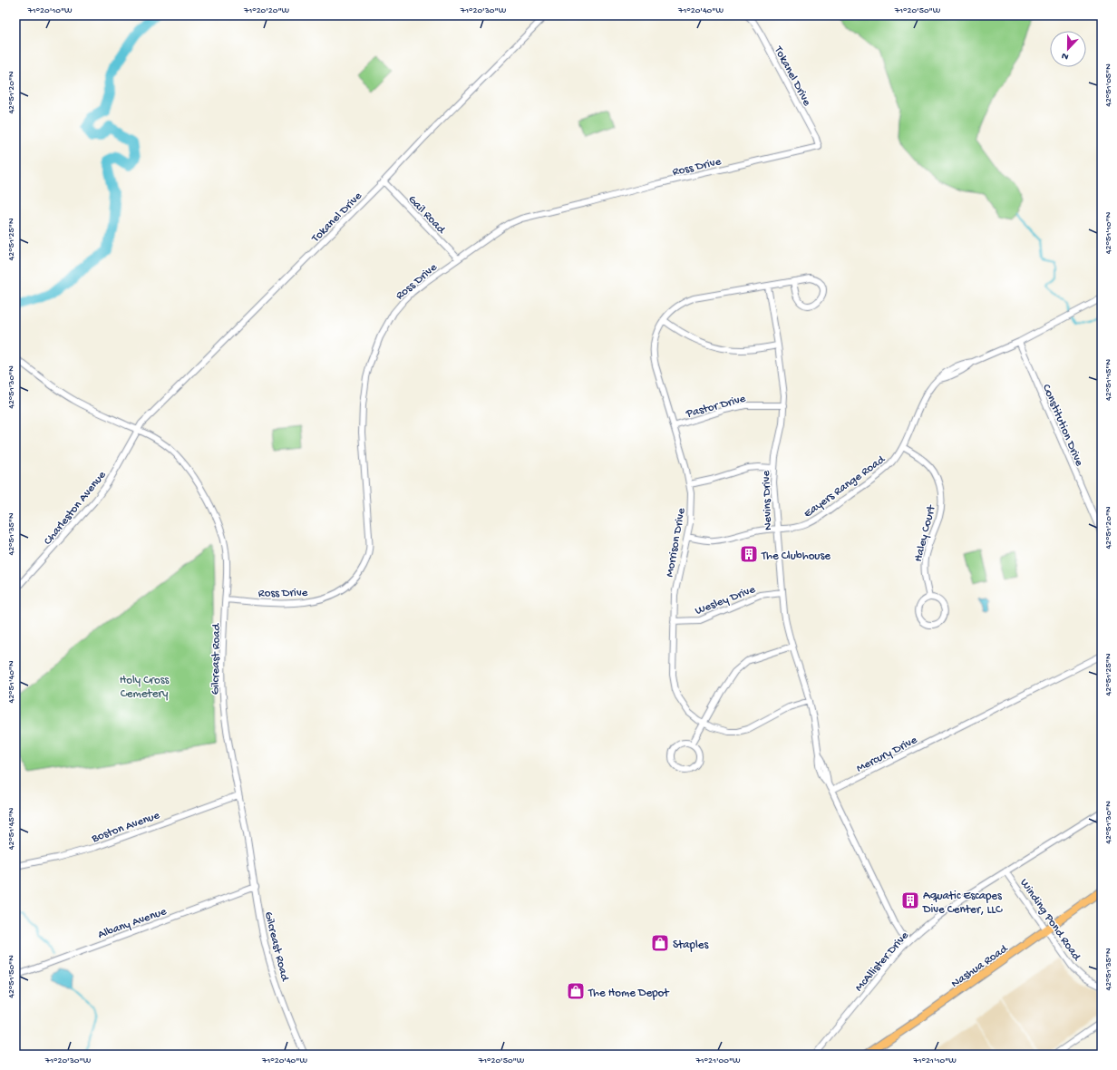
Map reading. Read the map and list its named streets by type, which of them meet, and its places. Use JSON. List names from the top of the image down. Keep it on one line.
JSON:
{"streets":{"main road":["Nashua Road"],"street":["Tokanel Drive","Ross Drive","Gail Road","Pastor Drive","Constitution Drive","Eayers Range Road","Nevins Drive","Charleston Avenue","Haley Court","Morrison Drive","Wesley Drive","Gilcreast Road","Mercury Drive","Boston Avenue","Winding Pond Road","Albany Avenue","McAllister Drive"]},"crossings":[["Tokanel Drive","Ross Drive"],["Tokanel Drive","Gail Road"],["Tokanel Drive","Charleston Avenue"],["Tokanel Drive","Gilcreast Road"],["Ross Drive","Gail Road"],["Ross Drive","Gilcreast Road"],["Pastor Drive","Nevins Drive"],["Pastor Drive","Morrison Drive"],["Constitution Drive","Eayers Range Road"],["Eayers Range Road","Nevins Drive"],["Eayers Range Road","Haley Court"],["Eayers Range Road","Morrison Drive"],["Nevins Drive","Morrison Drive"],["Nevins Drive","Wesley Drive"],["Nevins Drive","Mercury Drive"],["Charleston Avenue","Gilcreast Road"],["Morrison Drive","Wesley Drive"],["Gilcreast Road","Boston Avenue"],["Gilcreast Road","Albany Avenue"],["Winding Pond Road","McAllister Drive"],["Winding Pond Road","Nashua Road"]],"parks":["Holy Cross Cemetery"],"places":{"building":["The Clubhouse","Aquatic Escapes Dive Center, LLC"],"shop":["Staples","The Home Depot"]},"north":"bottom","coordinates":["71°20'10\"W","71°20'20\"W","71°20'30\"W","71°20'40\"W","71°20'50\"W","42°51'05\"N","42°51'20\"N","42°51'10\"N","42°51'25\"N","42°51'15\"N","42°51'30\"N","42°51'35\"N","42°51'40\"N","42°51'45\"N","42°51'50\"N","71°21'00\"W","71°21'10\"W"]}
